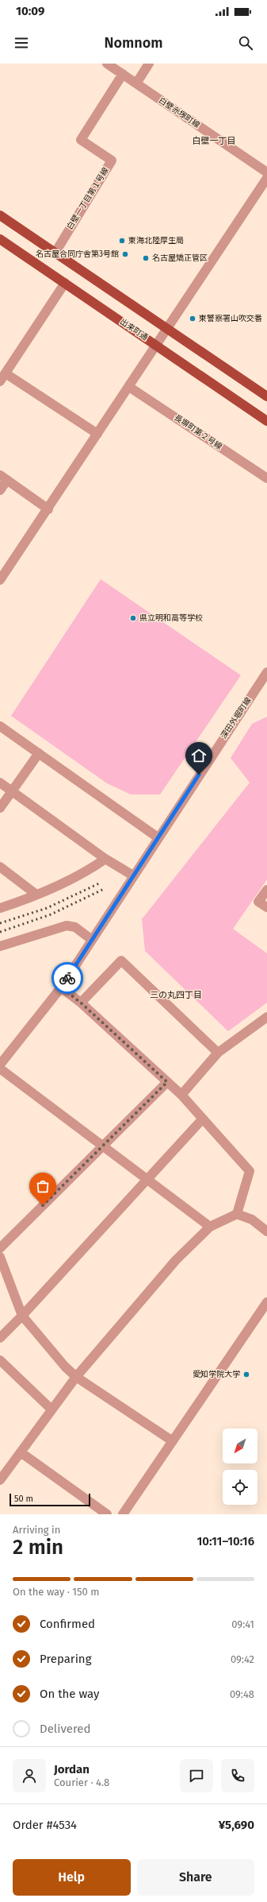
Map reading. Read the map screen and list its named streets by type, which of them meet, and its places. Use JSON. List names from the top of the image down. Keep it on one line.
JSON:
{"streets":{"main road":["出来町通"],"street":["白壁赤塚町線","白壁一丁目第１号線","長塀町第２号線","深田外堀町線"]},"crossings":[["白壁赤塚町線","白壁一丁目第１号線"]],"districts":["白壁一丁目","三の丸四丁目"],"places":["東海北陸厚生局","名古屋合同庁舎第3号館","名古屋矯正管区","東警察署山吹交番","県立明和高等学校","愛知学院大学"],"scale_bar":"50 m","north":"bottom left","page":{"status":"10:09","header":"Nomnom","scale":"50 m","heading":["2 min","Arriving in","10:11–10:16"],"panel":["Jordan","Courier · 4.8","Order #4534","¥5,690"],"bar":"On the way · 150 m","list":[["Confirmed","09:41"],["Preparing","09:42"],["On the way","09:48"],"Delivered"],"buttons":["Help","Share"]}}
